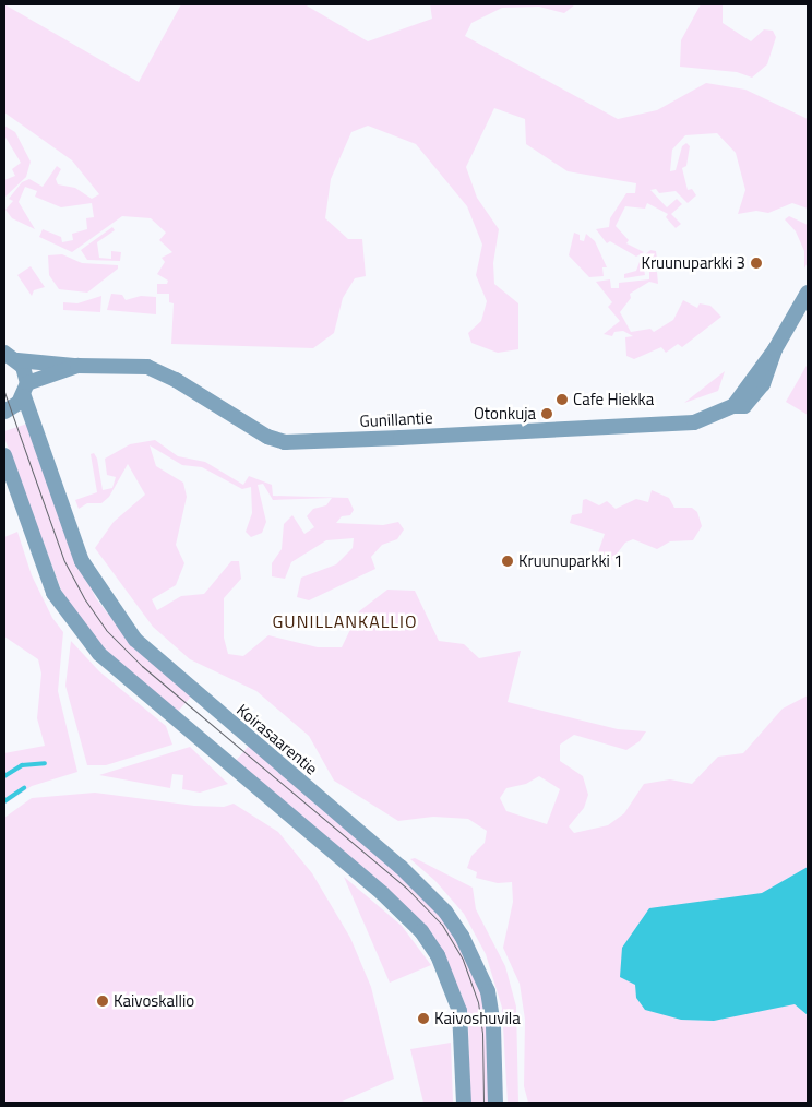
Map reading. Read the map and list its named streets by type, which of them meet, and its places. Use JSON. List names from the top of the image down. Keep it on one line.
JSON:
{"streets":{"street":["Gunillantie","Koirasaarentie"]},"crossings":[["Gunillantie","Koirasaarentie"]],"districts":["GUNILLANKALLIO"],"places":["Kruunuparkki 3","Cafe Hiekka","Otonkuja","Kruunuparkki 1","Kaivoskallio","Kaivoshuvila"]}
